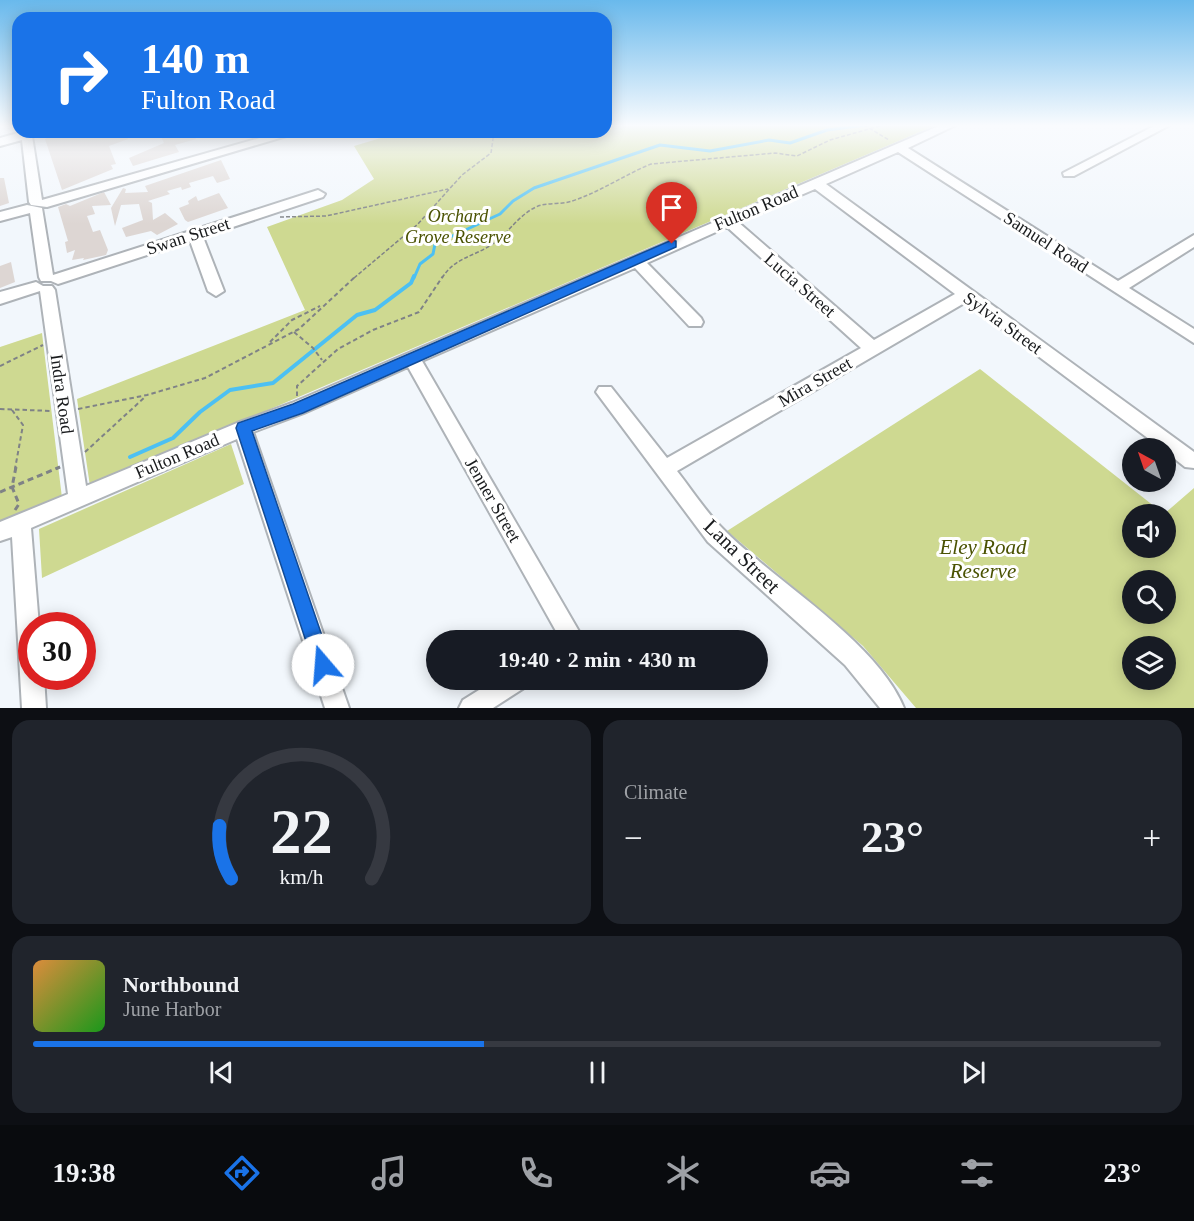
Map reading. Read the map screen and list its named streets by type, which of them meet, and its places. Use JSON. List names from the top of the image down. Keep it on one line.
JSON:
{"streets":{"street":["Fulton Road","Swan Street","Samuel Road","Lucia Street","Sylvia Street","Mira Street","Indra Road","Jenner Street","Lana Street"]},"crossings":[["Fulton Road","Lucia Street"],["Fulton Road","Sylvia Street"],["Fulton Road","Indra Road"],["Fulton Road","Jenner Street"],["Swan Street","Indra Road"],["Lucia Street","Mira Street"],["Sylvia Street","Mira Street"],["Mira Street","Lana Street"]],"parks":["Orchard Grove Reserve","Eley Road Reserve"],"north":"top left","page":{"turn":["140 m","Fulton Road"],"limit":"30","trip":"19:40 · 2 min · 430 m","tile":"Climate","heat":["−","23°","+"],"song":["Northbound","June Harbor"],"tabs":["19:38","23°"],"gauge":["22","km/h"]}}
